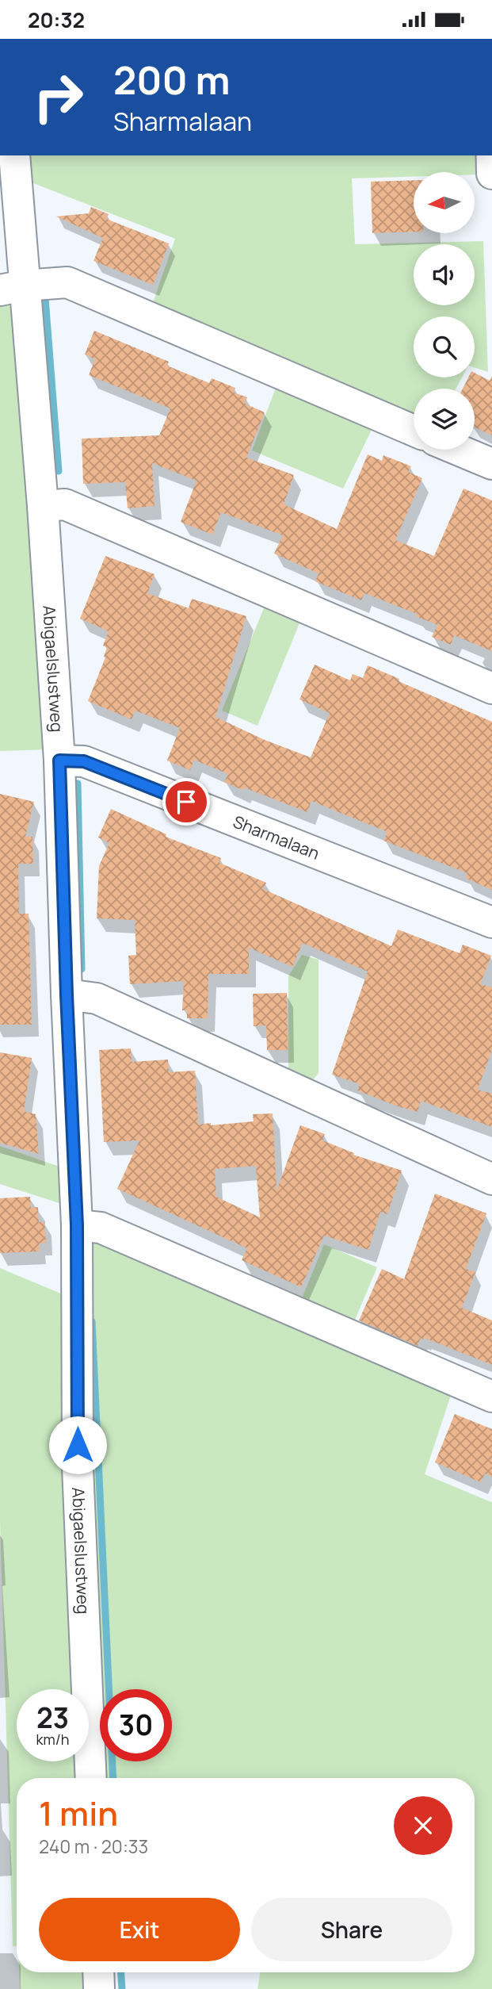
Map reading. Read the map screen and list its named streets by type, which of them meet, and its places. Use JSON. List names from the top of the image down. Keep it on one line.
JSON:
{"streets":{"street":["Abigaelslustweg","Sharmalaan"]},"crossings":[["Abigaelslustweg","Sharmalaan"]],"north":"left","page":{"status":"20:32","turn":["200 m","Sharmalaan"],"speed":"23 km/h","limit":"30","heading":["1 min","240 m · 20:33"],"buttons":["Exit","Share"]}}
